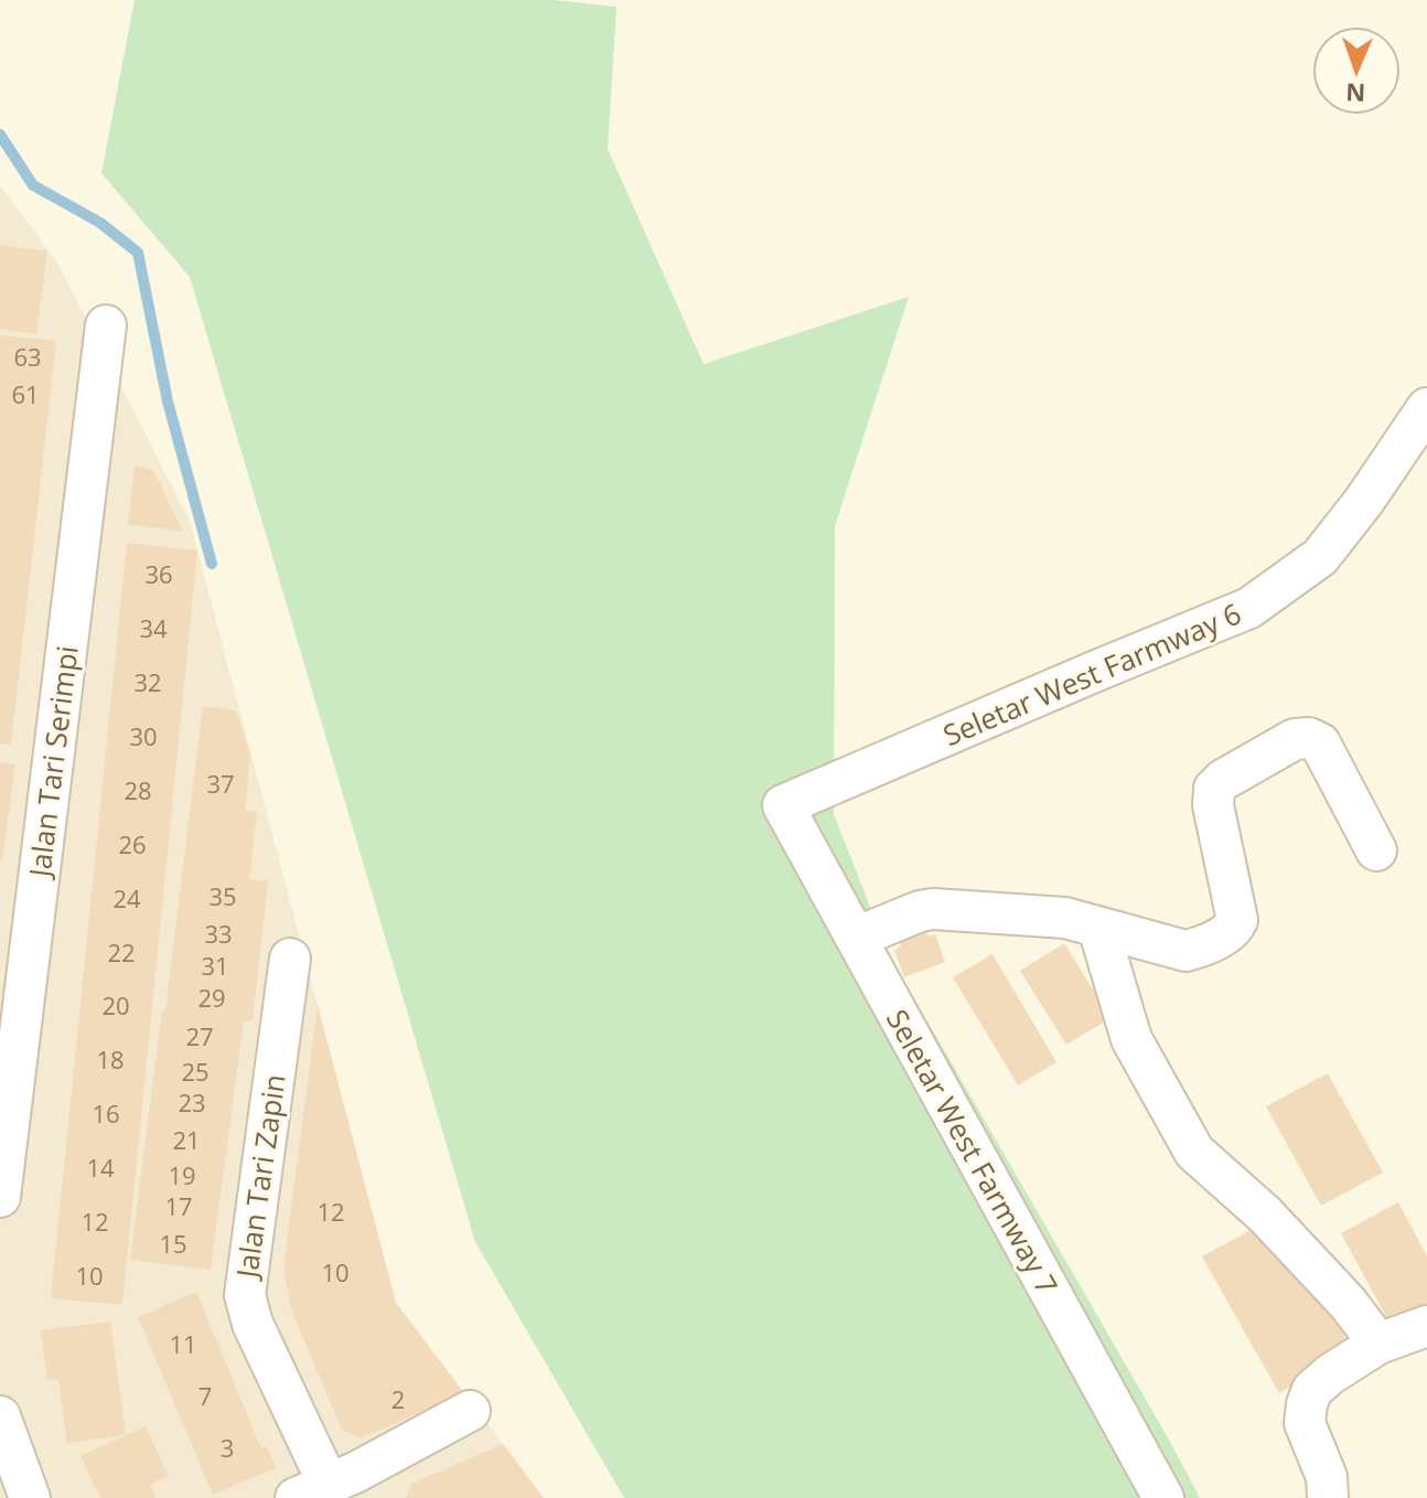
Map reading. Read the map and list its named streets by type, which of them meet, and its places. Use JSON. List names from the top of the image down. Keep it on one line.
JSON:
{"streets":{"street":["Seletar West Farmway 6","Jalan Tari Serimpi","Seletar West Farmway 7","Jalan Tari Zapin"]},"crossings":[["Seletar West Farmway 6","Seletar West Farmway 7"]],"house_numbers":["63","61","36","34","32","30","37","28","26","35","24","33","22","31","29","20","27","18","25","23","16","21","14","19","17","12","12","15","10","10","11","7","2","3"],"north":"bottom"}
